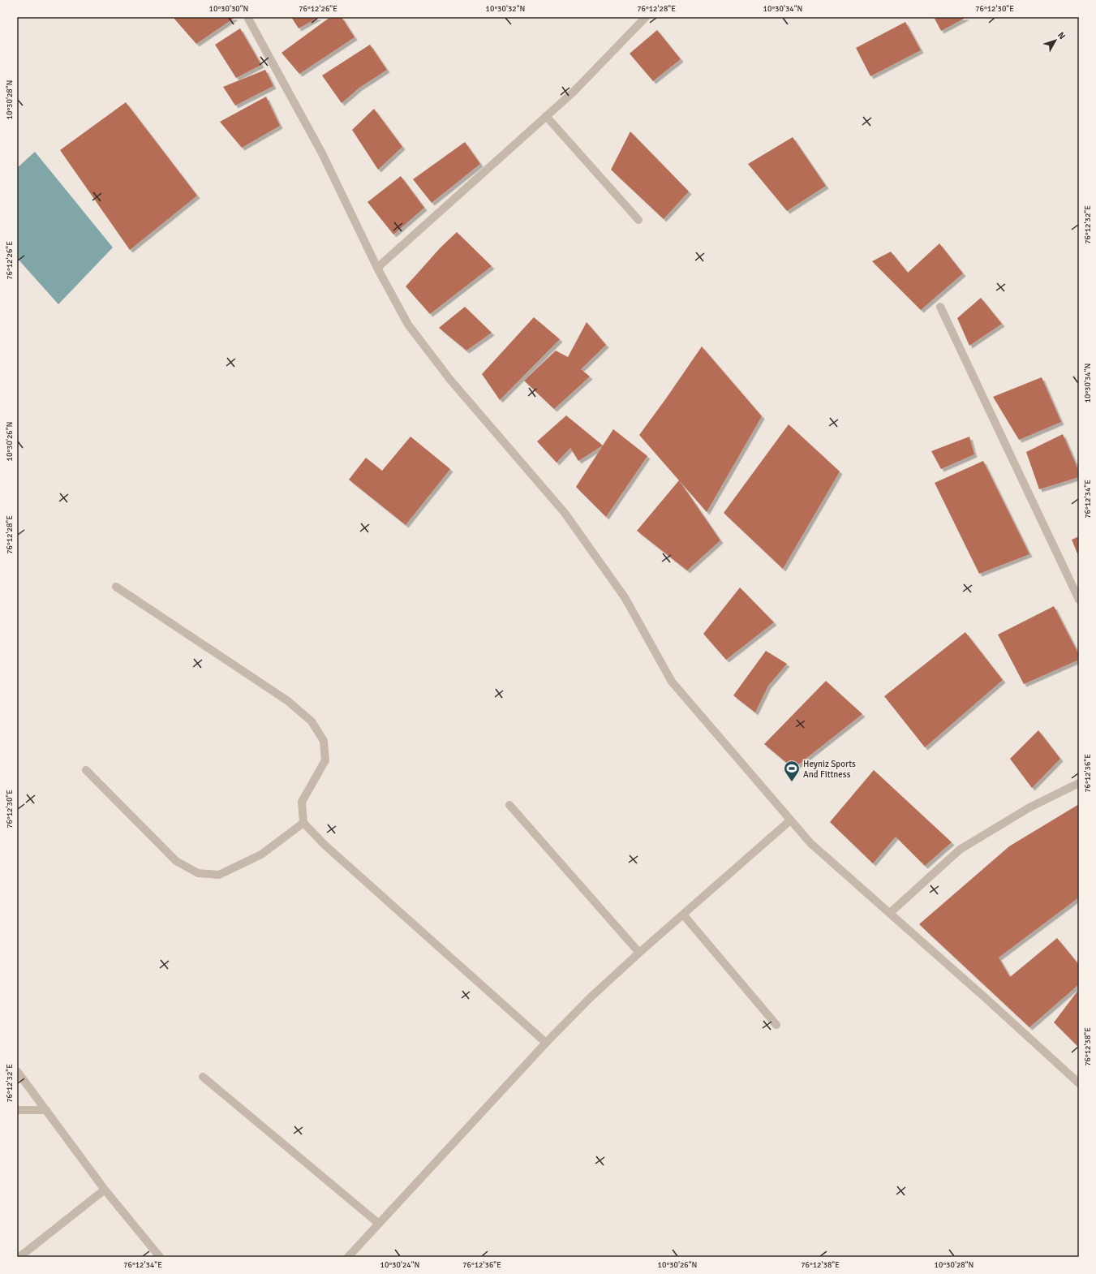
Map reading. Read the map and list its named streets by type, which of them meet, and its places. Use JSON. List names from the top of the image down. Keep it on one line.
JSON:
{"places":{"sports":["Heyniz Sports And Fittness"]},"north":"top right","coordinates":["10°30'30\"N","76°12'26\"E","10°30'32\"N","76°12'28\"E","10°30'34\"N","76°12'30\"E","10°30'28\"N","76°12'32\"E","10°30'26\"N","76°12'34\"E","76°12'36\"E","76°12'38\"E","10°30'24\"N"]}
